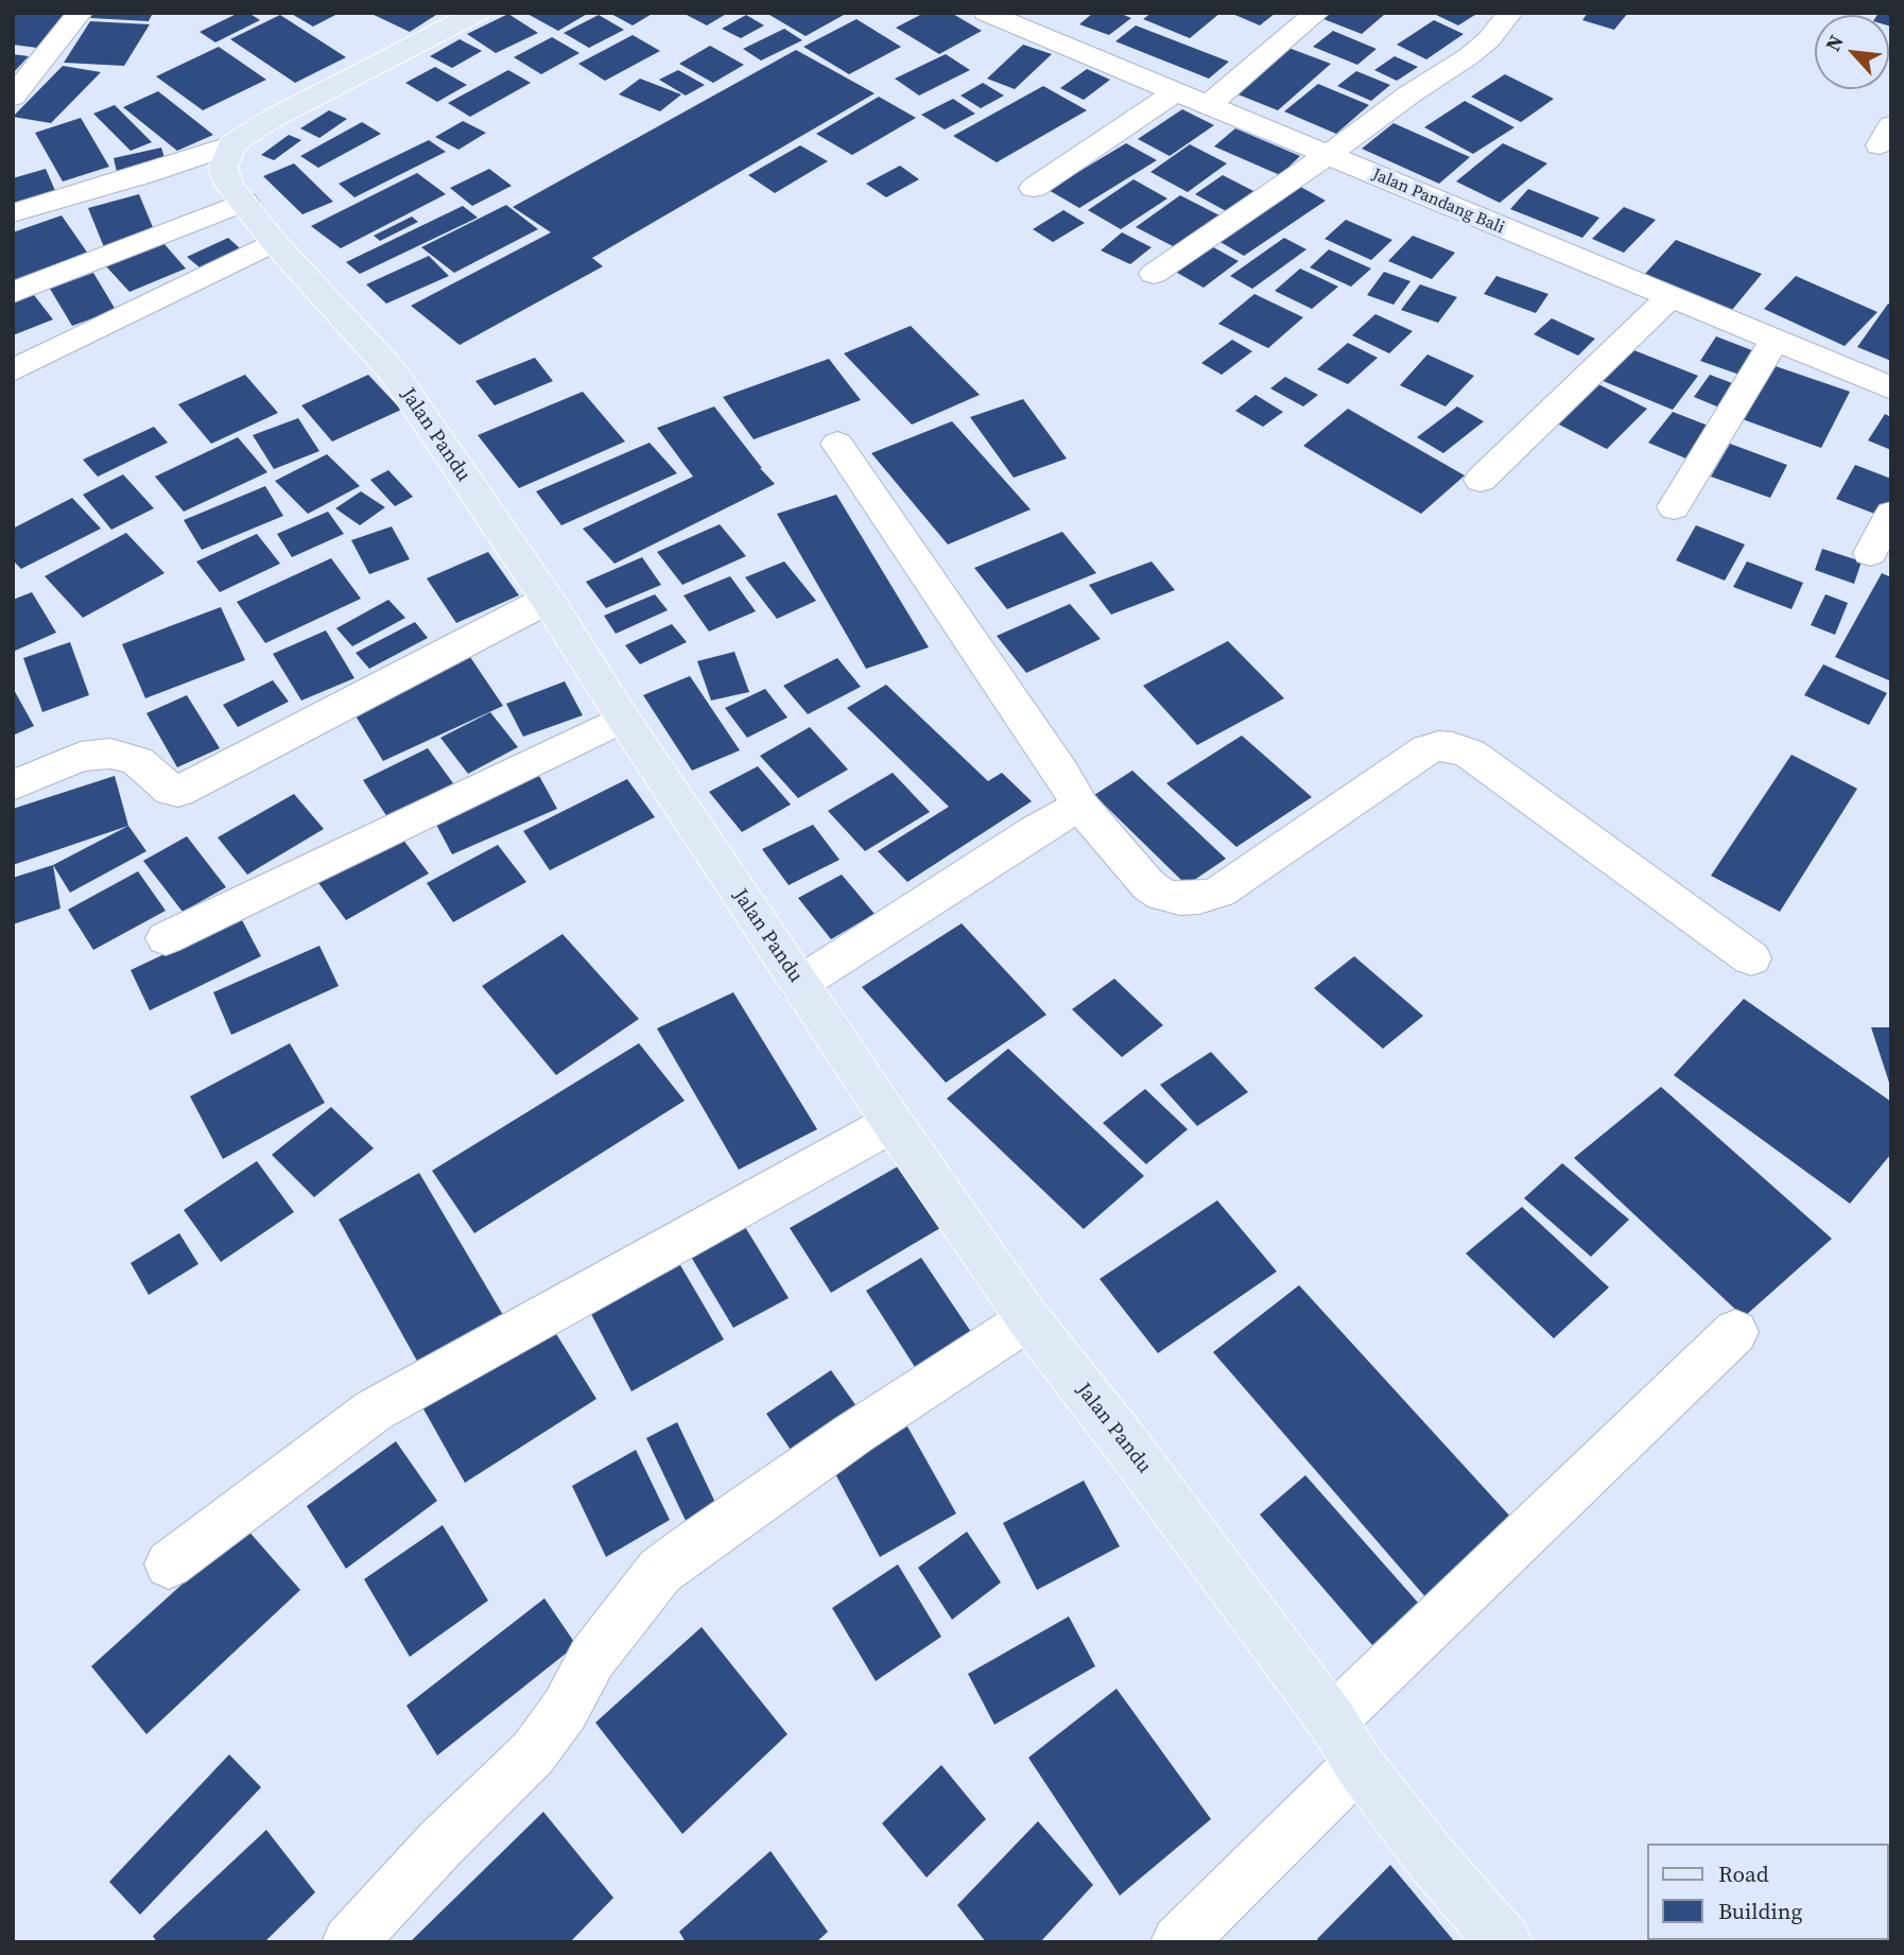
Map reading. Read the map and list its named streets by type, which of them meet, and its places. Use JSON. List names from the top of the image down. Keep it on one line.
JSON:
{"streets":{"main road":["Jalan Pandu"],"street":["Jalan Pandang Bali"]},"legend":["Road","Building"],"north":"top left"}
